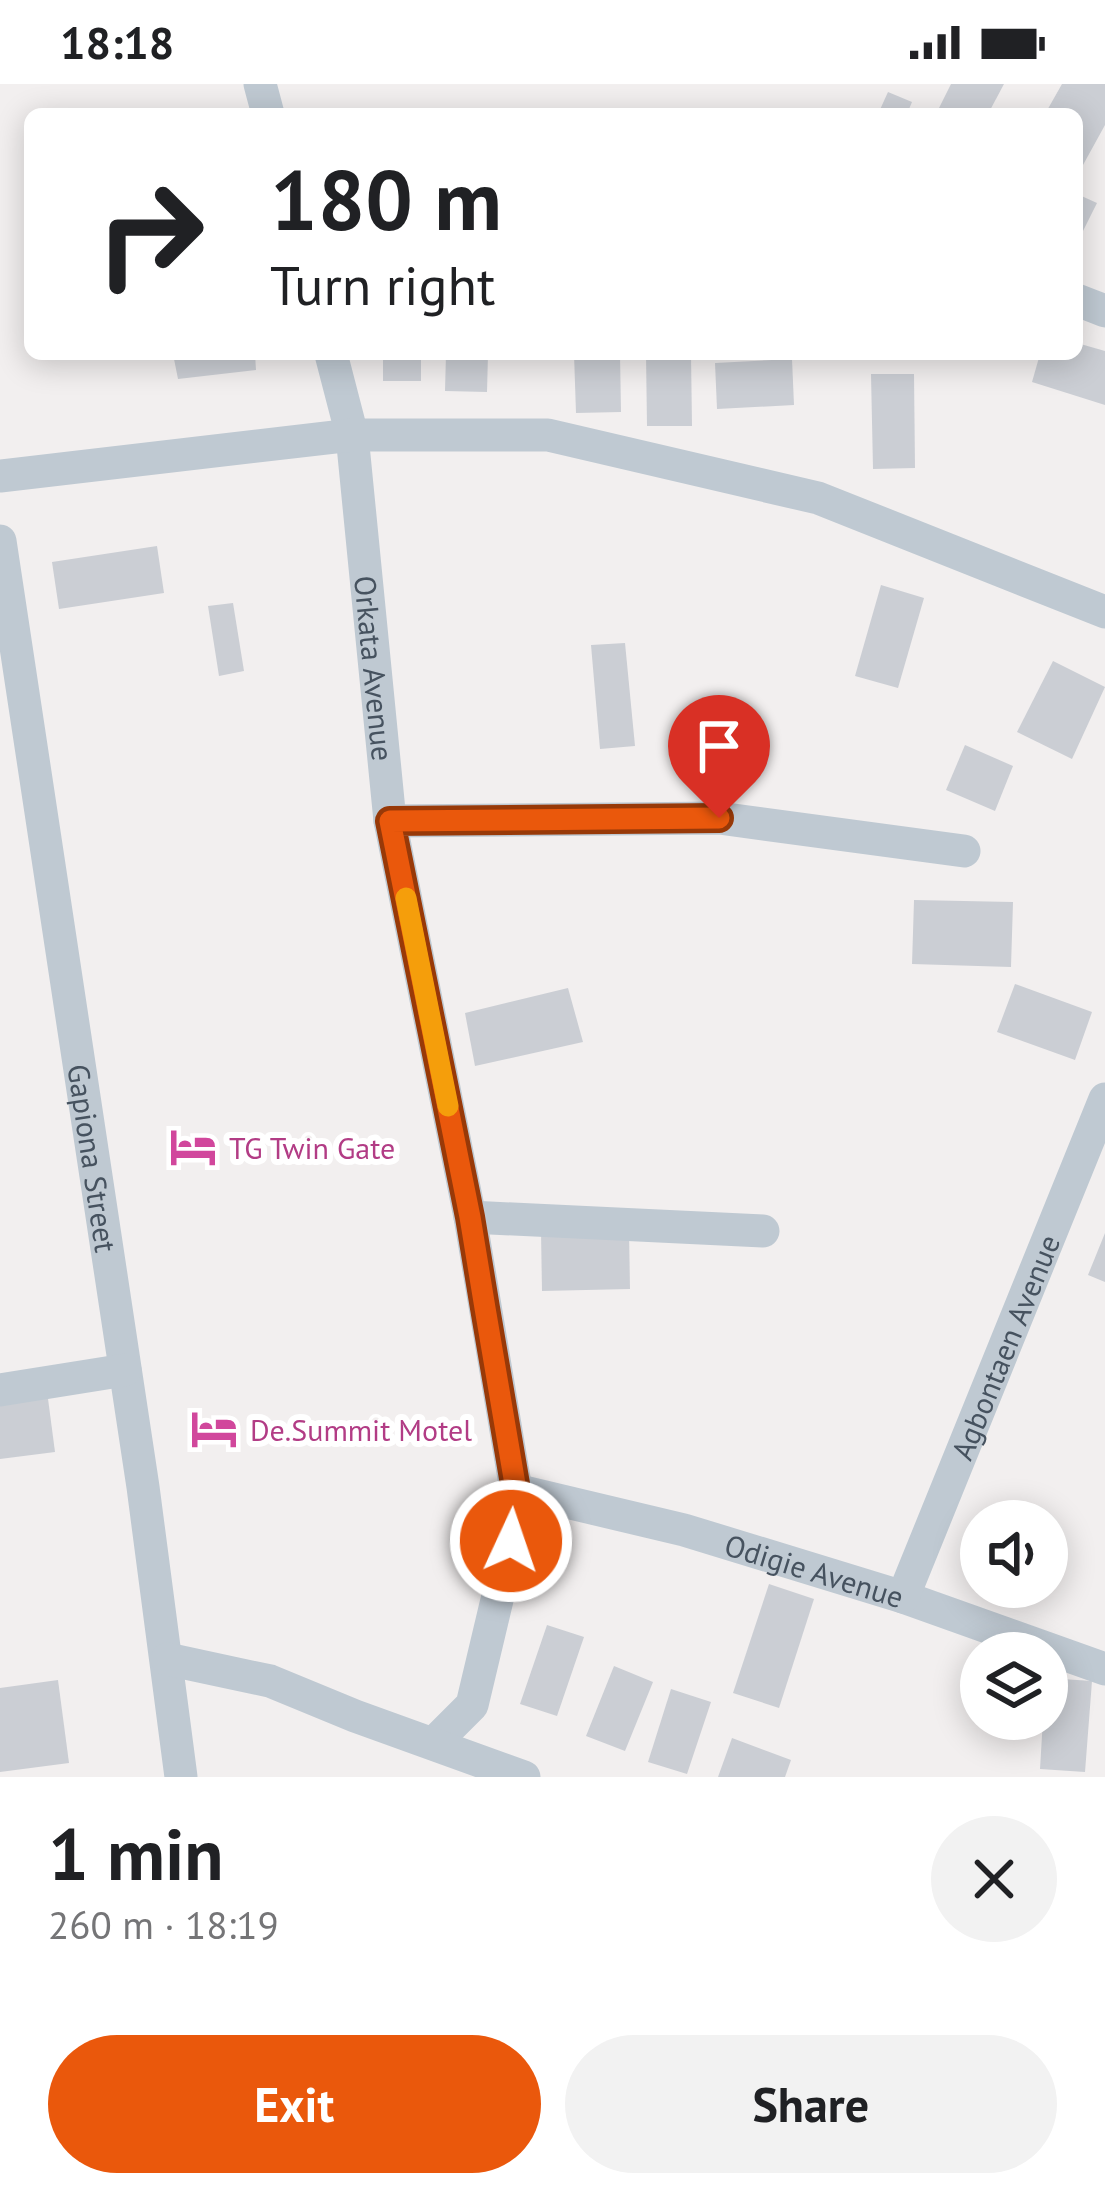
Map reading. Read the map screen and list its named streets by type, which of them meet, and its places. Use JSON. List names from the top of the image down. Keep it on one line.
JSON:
{"streets":{"street":["Orkata Avenue","Gapiona Street","Agbontaen Avenue","Odigie Avenue"]},"crossings":[["Orkata Avenue","Odigie Avenue"],["Agbontaen Avenue","Odigie Avenue"]],"places":{"hotel":["TG Twin Gate","De.Summit Motel"]},"page":{"status":"18:18","turn":["180 m","Turn right"],"heading":["1 min","260 m · 18:19"],"buttons":["Exit","Share"]}}
